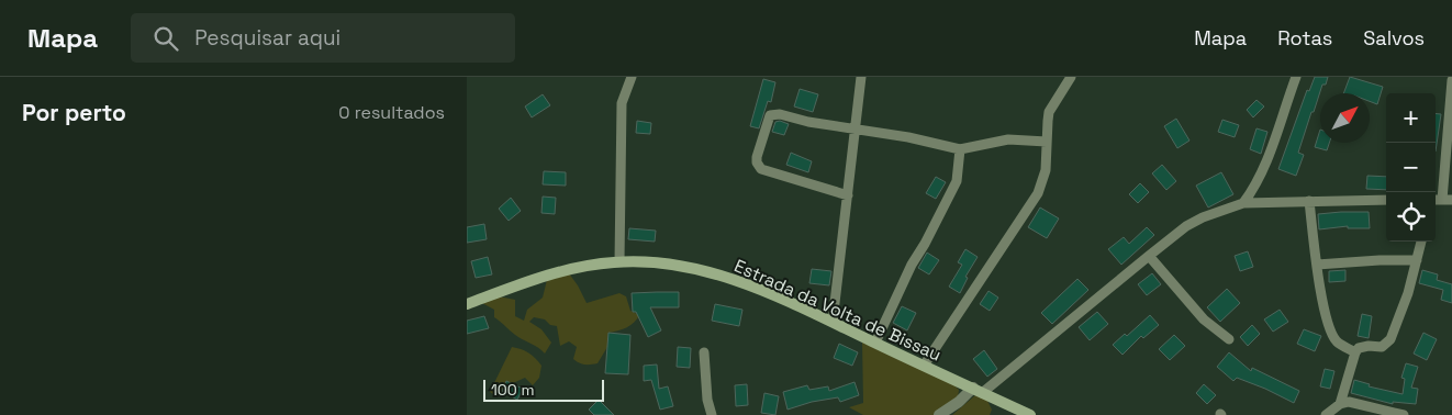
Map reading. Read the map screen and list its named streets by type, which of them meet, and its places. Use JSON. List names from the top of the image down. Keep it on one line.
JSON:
{"streets":{"main road":["Estrada da Volta de Bissau"]},"scale_bar":"100 m","north":"top right","page":{"header":"Mapa","search":"Pesquisar aqui","nav":["Mapa","Rotas","Salvos"],"heading":["Por perto","0 resultados"],"map_buttons":["+","−"],"scale":"100 m"}}
